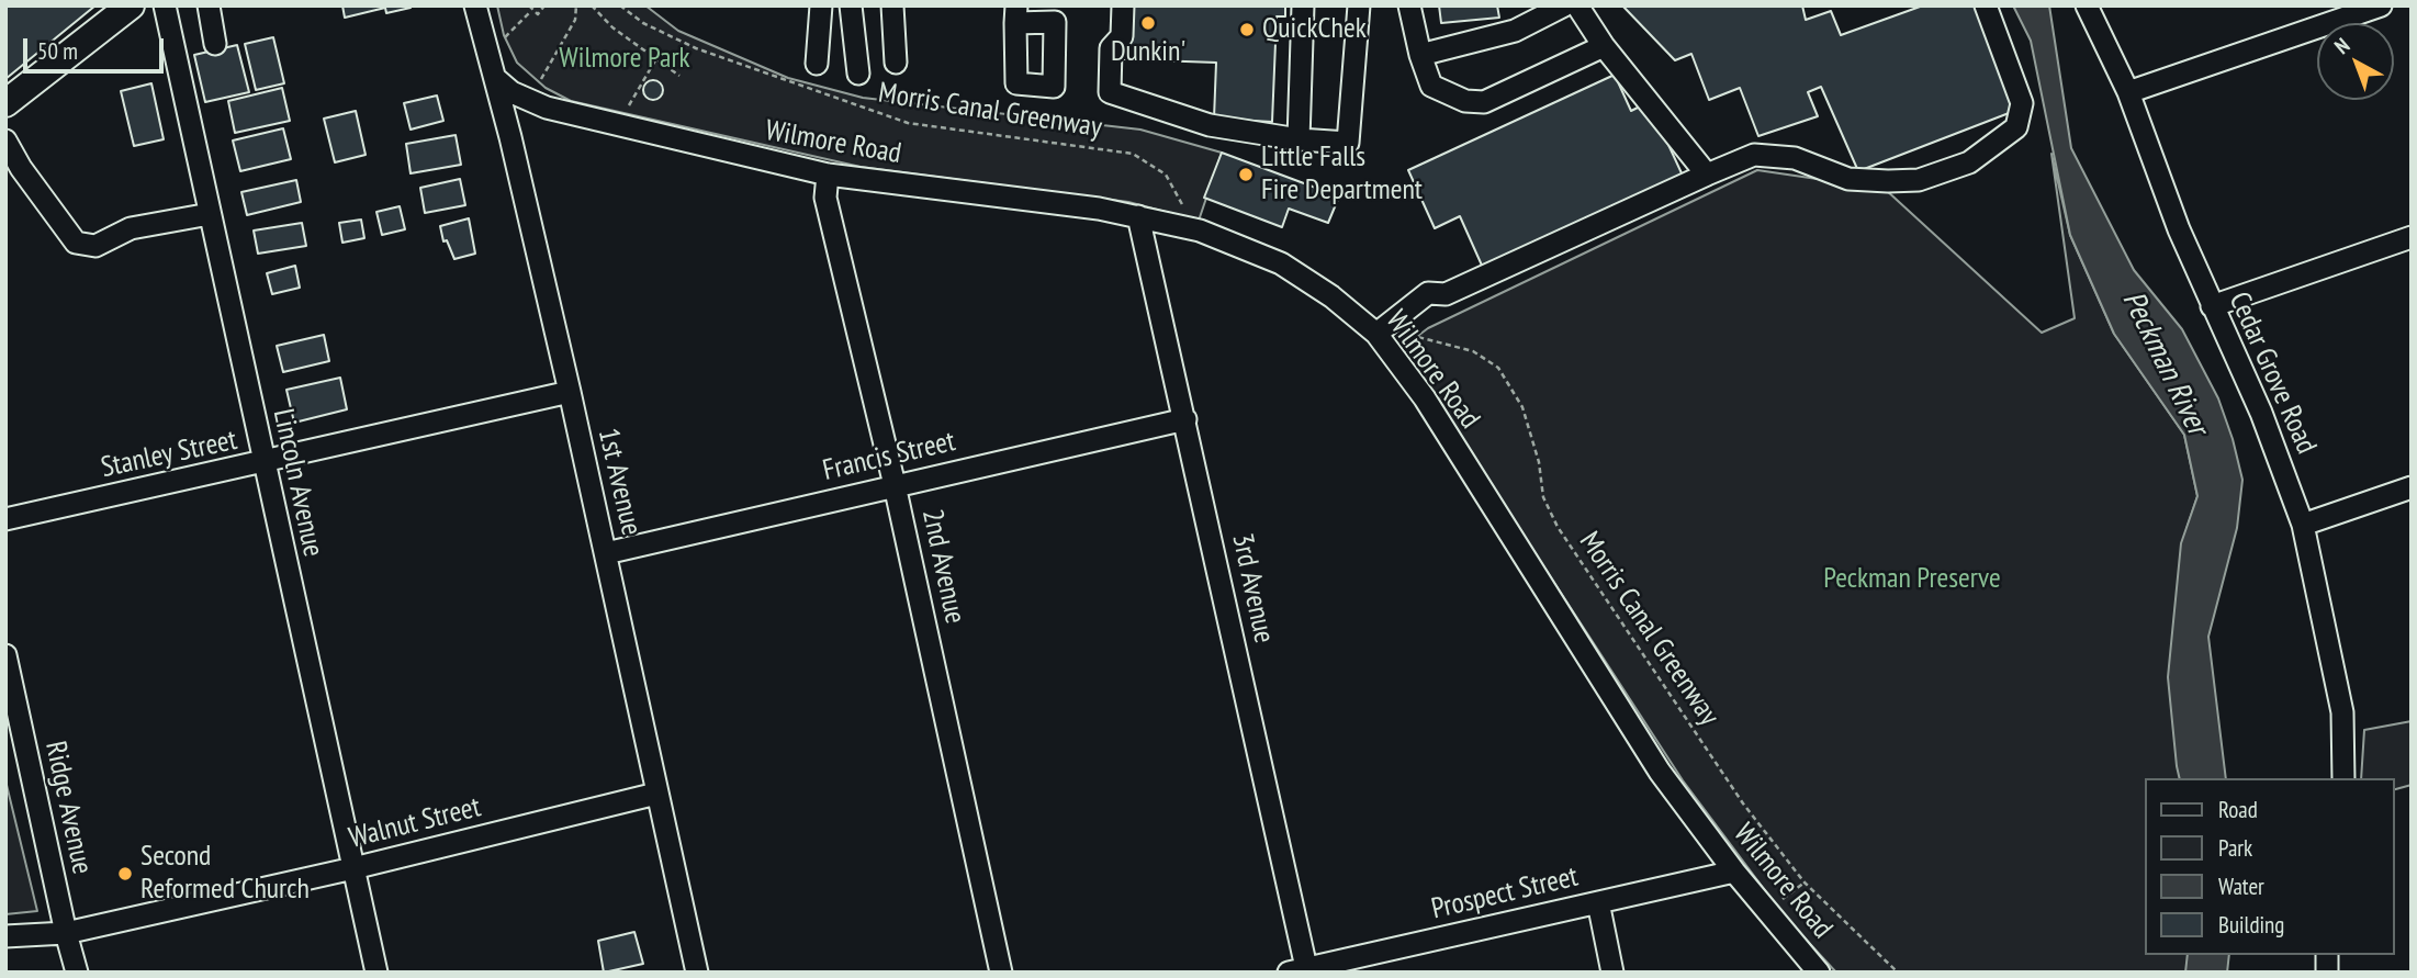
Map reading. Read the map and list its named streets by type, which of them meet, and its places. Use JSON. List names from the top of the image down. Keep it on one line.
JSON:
{"streets":{"street":["Wilmore Road","Cedar Grove Road","Stanley Street","Francis Street","1st Avenue","Lincoln Avenue","2nd Avenue","3rd Avenue","Ridge Avenue","Walnut Street","Prospect Street"],"path":["Morris Canal Greenway"]},"crossings":[["Morris Canal Greenway","Wilmore Road"],["Wilmore Road","1st Avenue"],["Wilmore Road","2nd Avenue"],["Wilmore Road","3rd Avenue"],["Wilmore Road","Prospect Street"],["Stanley Street","1st Avenue"],["Stanley Street","Lincoln Avenue"],["Francis Street","1st Avenue"],["Francis Street","2nd Avenue"],["Francis Street","3rd Avenue"],["1st Avenue","Walnut Street"],["Lincoln Avenue","Walnut Street"],["3rd Avenue","Prospect Street"],["Ridge Avenue","Walnut Street"]],"water":["Peckman River"],"parks":["Wilmore Park","Peckman Preserve"],"places":["Dunkin'","QuickChek","Little Falls Fire Department","Second Reformed Church"],"legend":["Road","Park","Water","Building"],"scale_bar":"50 m","north":"top left"}
